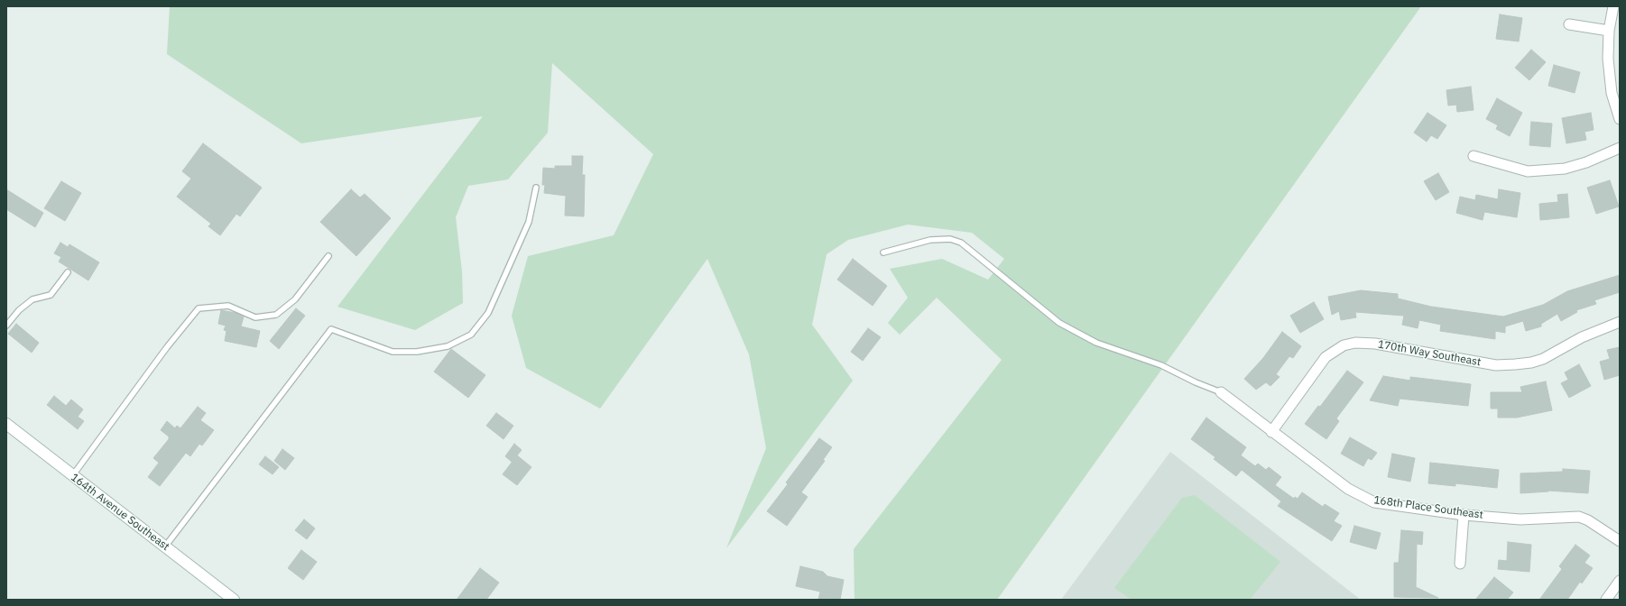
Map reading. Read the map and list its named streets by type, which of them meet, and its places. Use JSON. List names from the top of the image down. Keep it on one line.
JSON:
{"streets":{"street":["170th Way Southeast","168th Place Southeast","164th Avenue Southeast"]},"crossings":[["170th Way Southeast","168th Place Southeast"]]}
